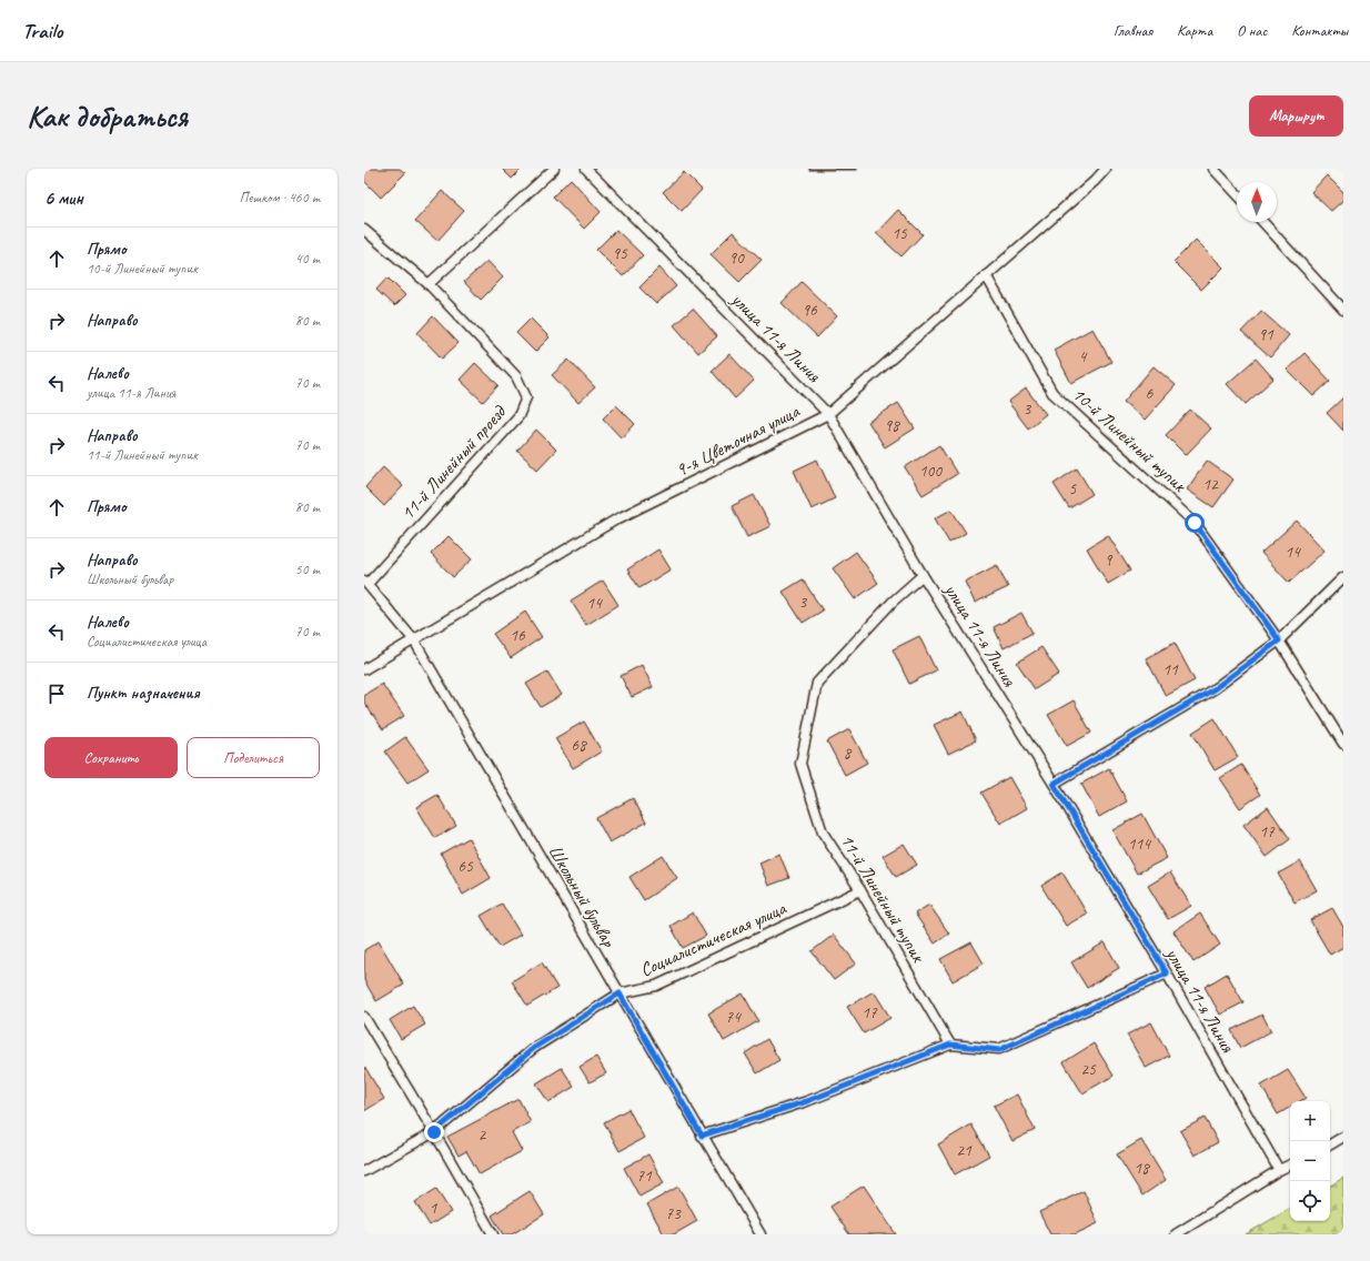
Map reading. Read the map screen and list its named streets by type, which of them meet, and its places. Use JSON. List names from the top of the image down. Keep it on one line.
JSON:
{"streets":{"lane":["улица 11-я Линия","10-й Линейный тупик","9-я Цветочная улица","11-й Линейный проезд","Школьный бульвар","11-й Линейный тупик","Социалистическая улица"]},"crossings":[["улица 11-я Линия","9-я Цветочная улица"],["улица 11-я Линия","11-й Линейный тупик"],["10-й Линейный тупик","9-я Цветочная улица"],["9-я Цветочная улица","Школьный бульвар"],["11-й Линейный проезд","Школьный бульвар"],["Школьный бульвар","Социалистическая улица"],["11-й Линейный тупик","Социалистическая улица"]],"house_numbers":["15","95","90","96","91","4","6","3","98","100","12","5","14","9","3","14","16","11","68","8","17","114","65","17","74","25","2","21","18","71","1","73"],"north":"top","page":{"header":"Trailo","nav":["Главная","Карта","О нас","Контакты"],"buttons":["Маршрут",["Сохранить","Поделиться"]],"title":"Как добраться","heading":["6 мин","Пешком · 460 m"],"list":[["Прямо","10-й Линейный тупик","40 m"],["Направо","80 m"],["Налево","улица 11-я Линия","70 m"],["Направо","11-й Линейный тупик","70 m"],["Прямо","80 m"],["Направо","Школьный бульвар","50 m"],["Налево","Социалистическая улица","70 m"],"Пункт назначения"],"map_buttons":["+","−"]}}
